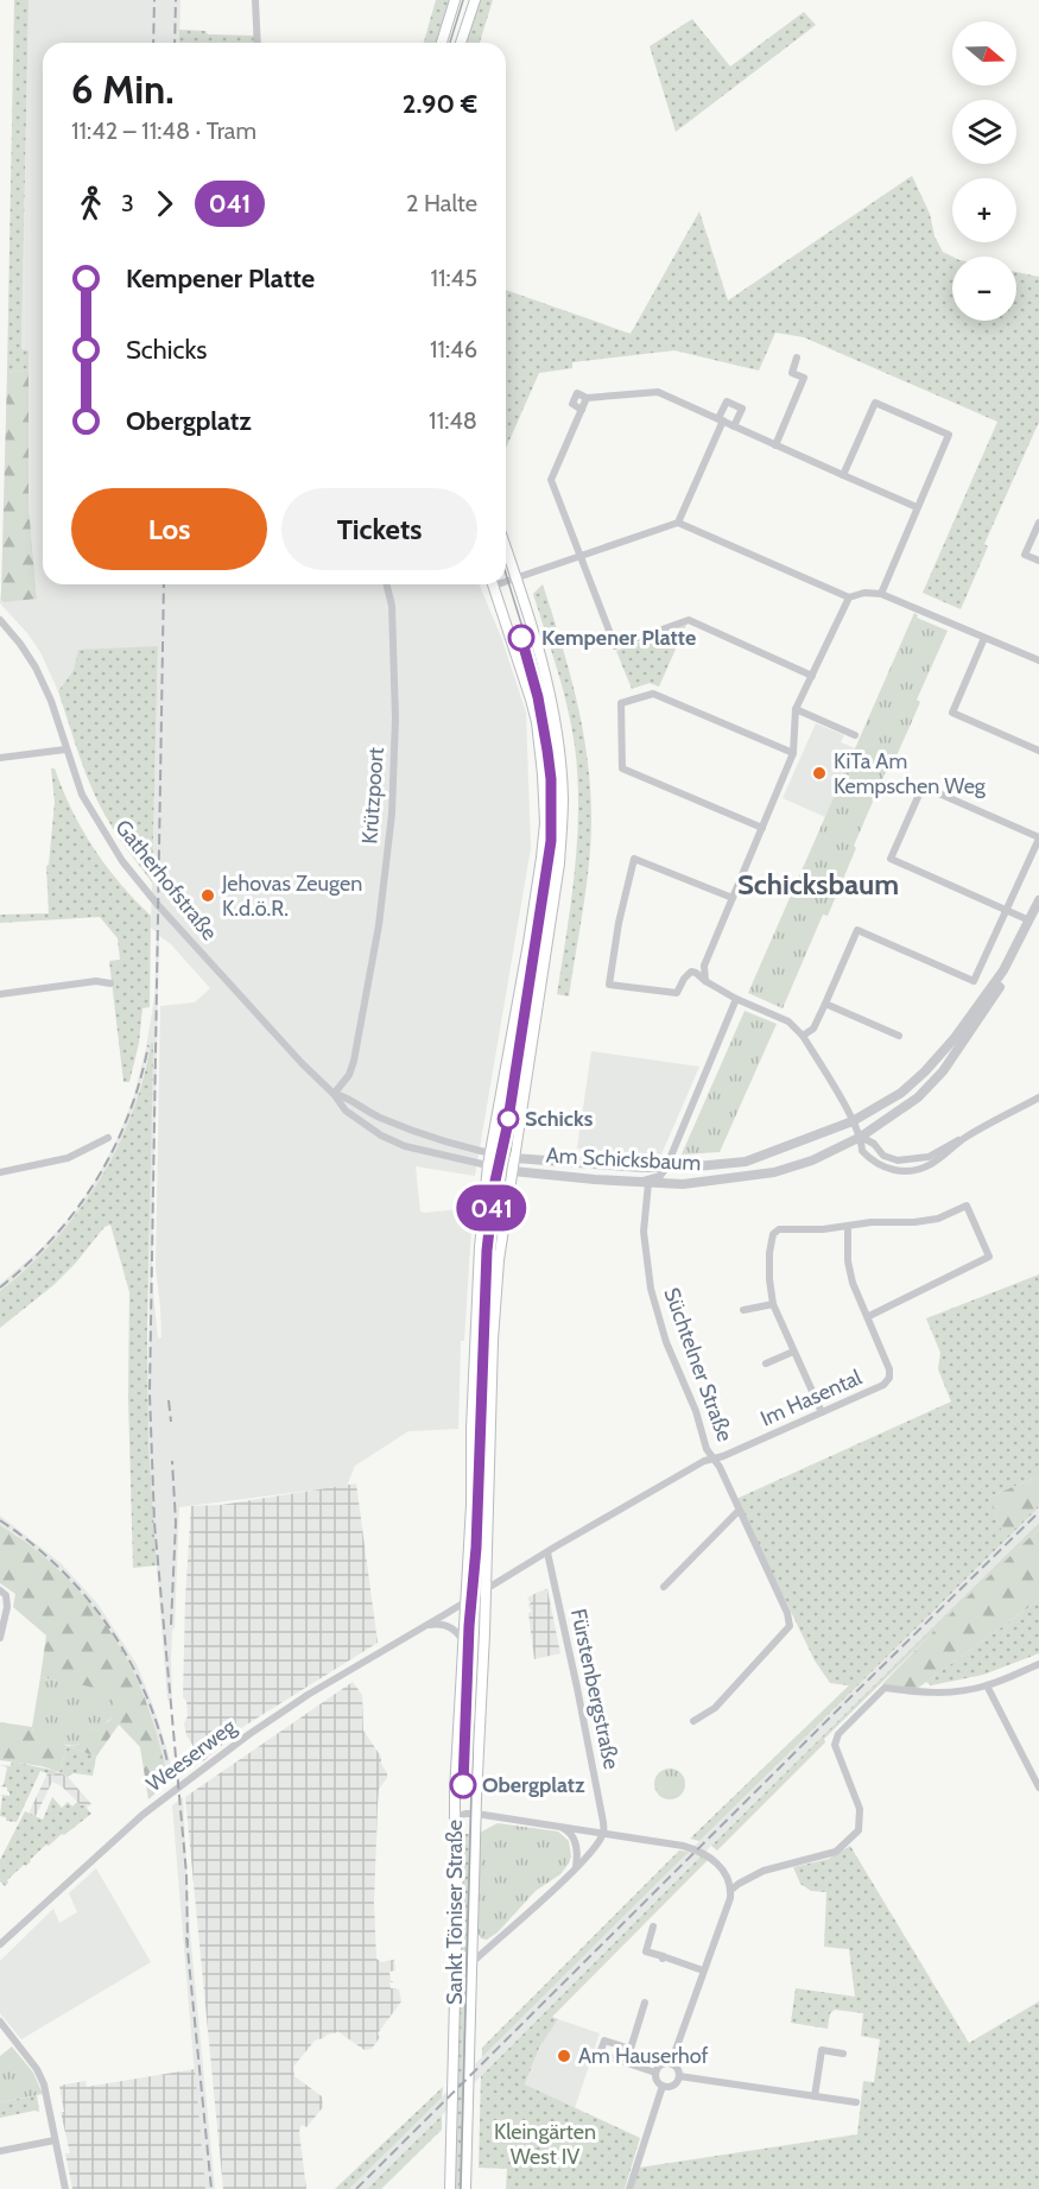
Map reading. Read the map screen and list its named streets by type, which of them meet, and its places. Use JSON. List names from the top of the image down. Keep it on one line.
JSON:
{"streets":{"main road":["Sankt Töniser Straße"],"street":["Krützpoort","Gatherhofstraße","Am Schicksbaum","Süchtelner Straße","Im Hasental","Fürstenbergstraße","Weeserweg"]},"crossings":[["Krützpoort","Gatherhofstraße"],["Gatherhofstraße","Am Schicksbaum"],["Gatherhofstraße","Sankt Töniser Straße"],["Am Schicksbaum","Süchtelner Straße"],["Am Schicksbaum","Sankt Töniser Straße"],["Süchtelner Straße","Im Hasental"],["Süchtelner Straße","Weeserweg"],["Im Hasental","Weeserweg"],["Fürstenbergstraße","Weeserweg"],["Weeserweg","Sankt Töniser Straße"]],"districts":["Schicksbaum"],"parks":["Kleingärten West IV"],"places":["Kempener Platte","KiTa Am Kempschen Weg","Jehovas Zeugen K.d.ö.R.","Schicks","Obergplatz","Am Hauserhof"],"lines":["tram line 041"],"north":"right","page":{"on_map":"041","map_buttons":["+","−"],"heading":["6 Min.","11:42 – 11:48 · Tram","2.90 €"],"legs":["3","041","2 Halte"],"list":[{"name":"Kempener Platte","value":"11:45"},{"name":"Schicks","value":"11:46"},{"name":"Obergplatz","value":"11:48"}],"buttons":["Los","Tickets"]}}
